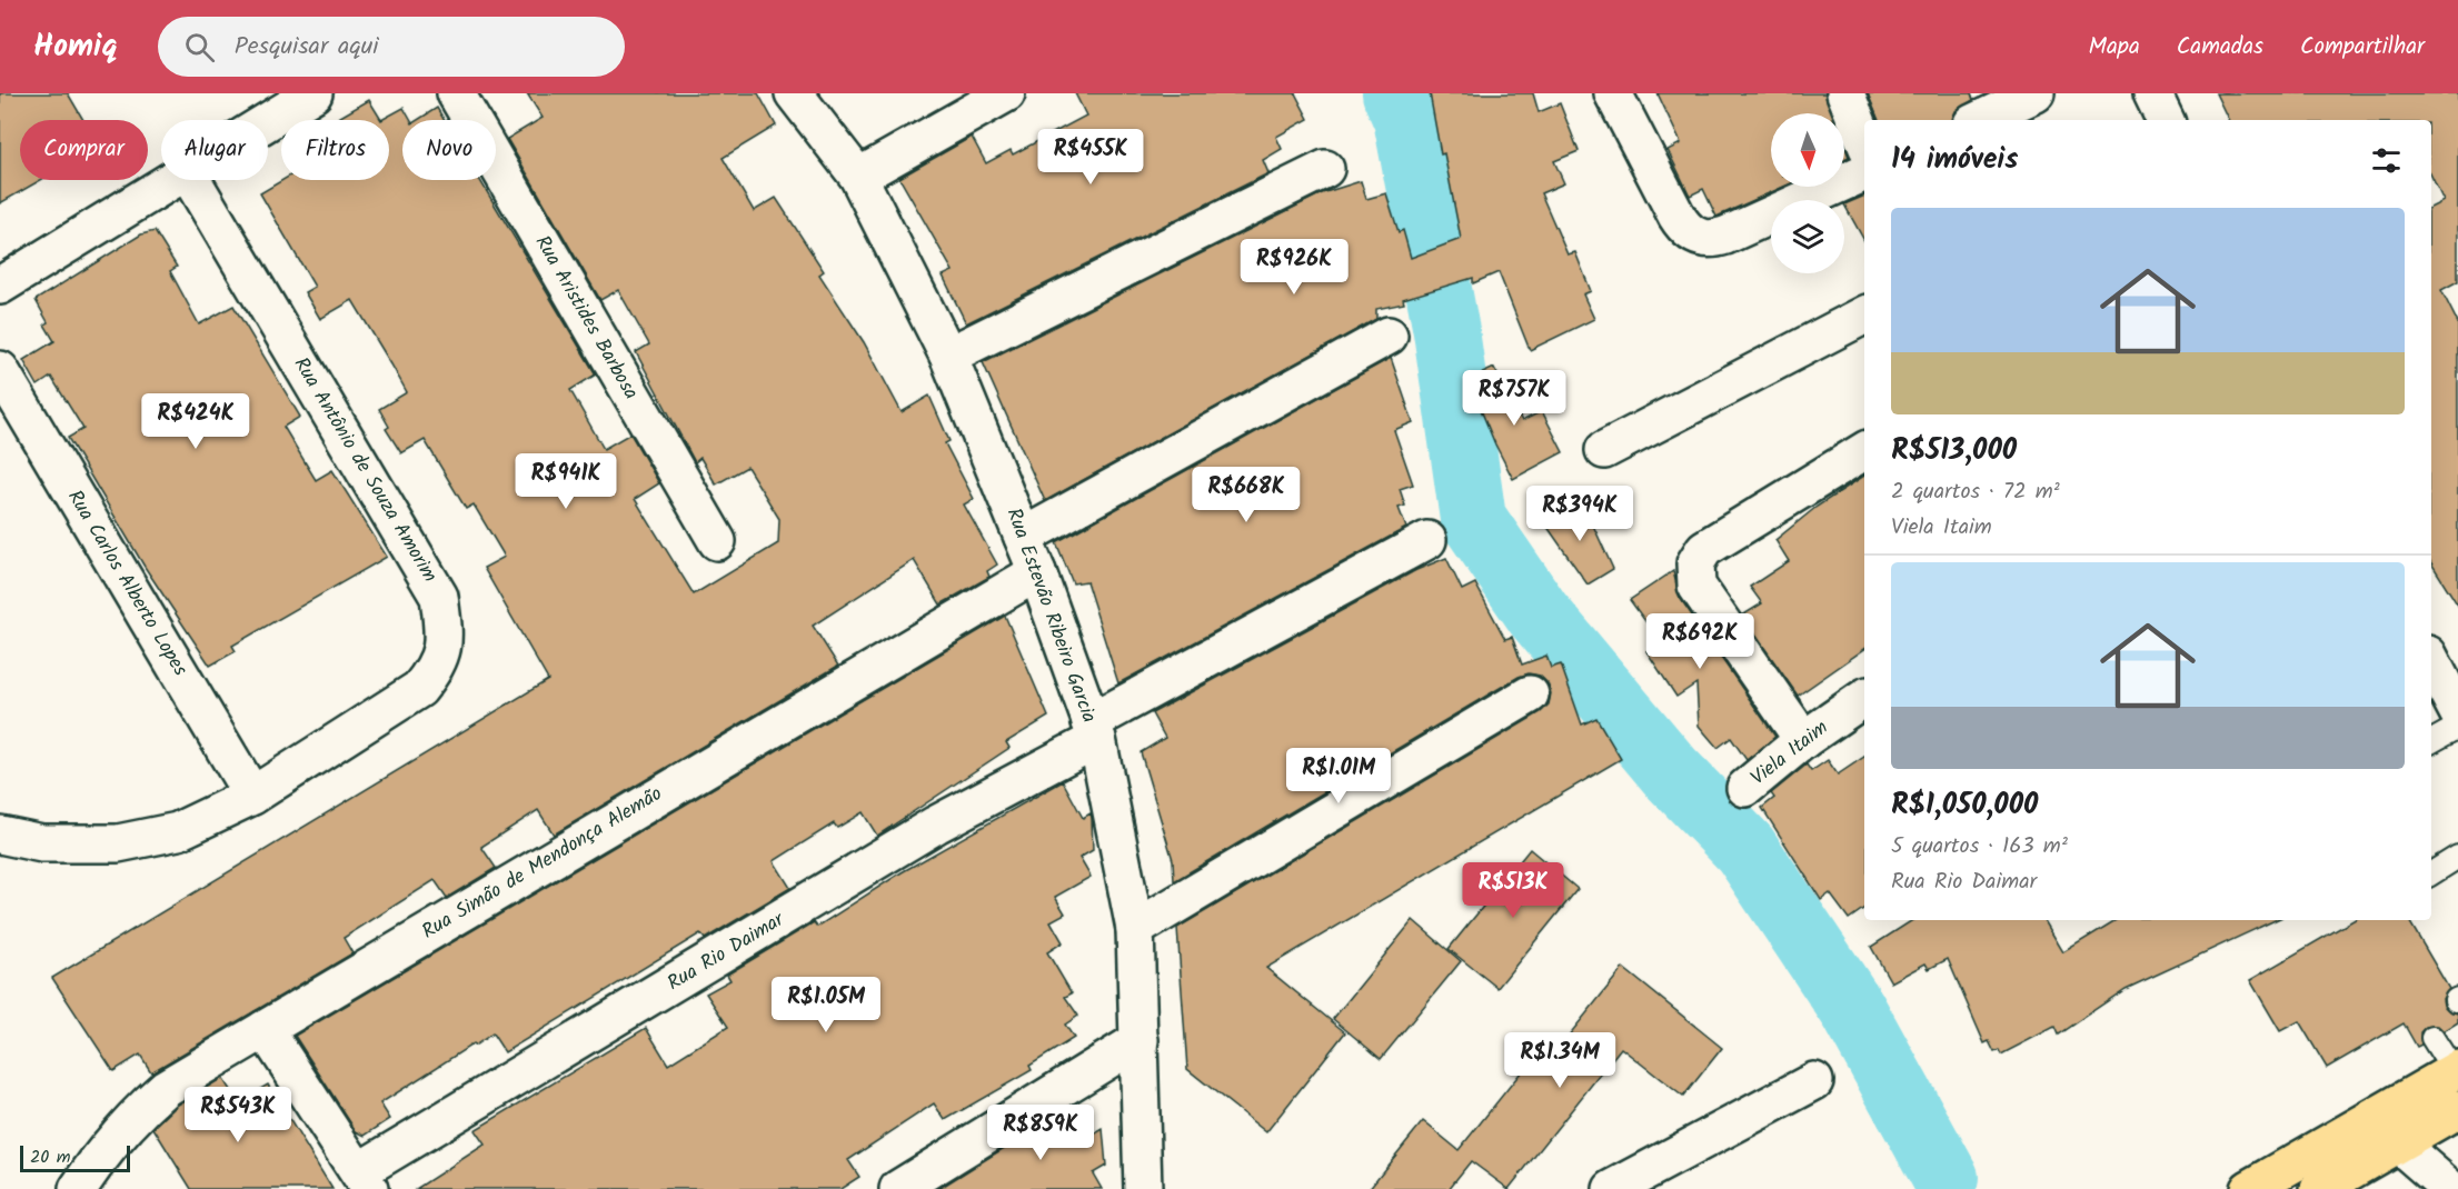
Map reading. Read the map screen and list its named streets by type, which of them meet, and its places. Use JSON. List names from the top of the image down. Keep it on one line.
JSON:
{"streets":{"street":["Rua Aristides Barbosa","Rua Antônio de Souza Amorim","Rua Carlos Alberto Lopes","Rua Estevão Ribeiro Garcia","Viela Itaim","Rua Simão de Mendonça Alemão","Rua Rio Daimar"]},"crossings":[["Rua Antônio de Souza Amorim","Rua Carlos Alberto Lopes"],["Rua Estevão Ribeiro Garcia","Rua Simão de Mendonça Alemão"],["Rua Estevão Ribeiro Garcia","Rua Rio Daimar"]],"scale_bar":"20 m","north":"bottom","page":{"header":"Homiq","search":"Pesquisar aqui","nav":["Mapa","Camadas","Compartilhar"],"chip":["Comprar","Alugar","Filtros","Novo"],"heading":"14 imóveis","price":["R$455K","R$926K","R$757K","R$424K","R$941K","R$668K","R$394K","R$692K","R$1.01M","R$513K","R$1.05M","R$1.34M","R$543K","R$859K"],"list":[{"name":"R$513,000","note":"2 quartos · 72 m² · Viela Itaim"},{"name":"R$1,050,000","note":"5 quartos · 163 m² · Rua Rio Daimar"}],"scale":"20 m"}}
